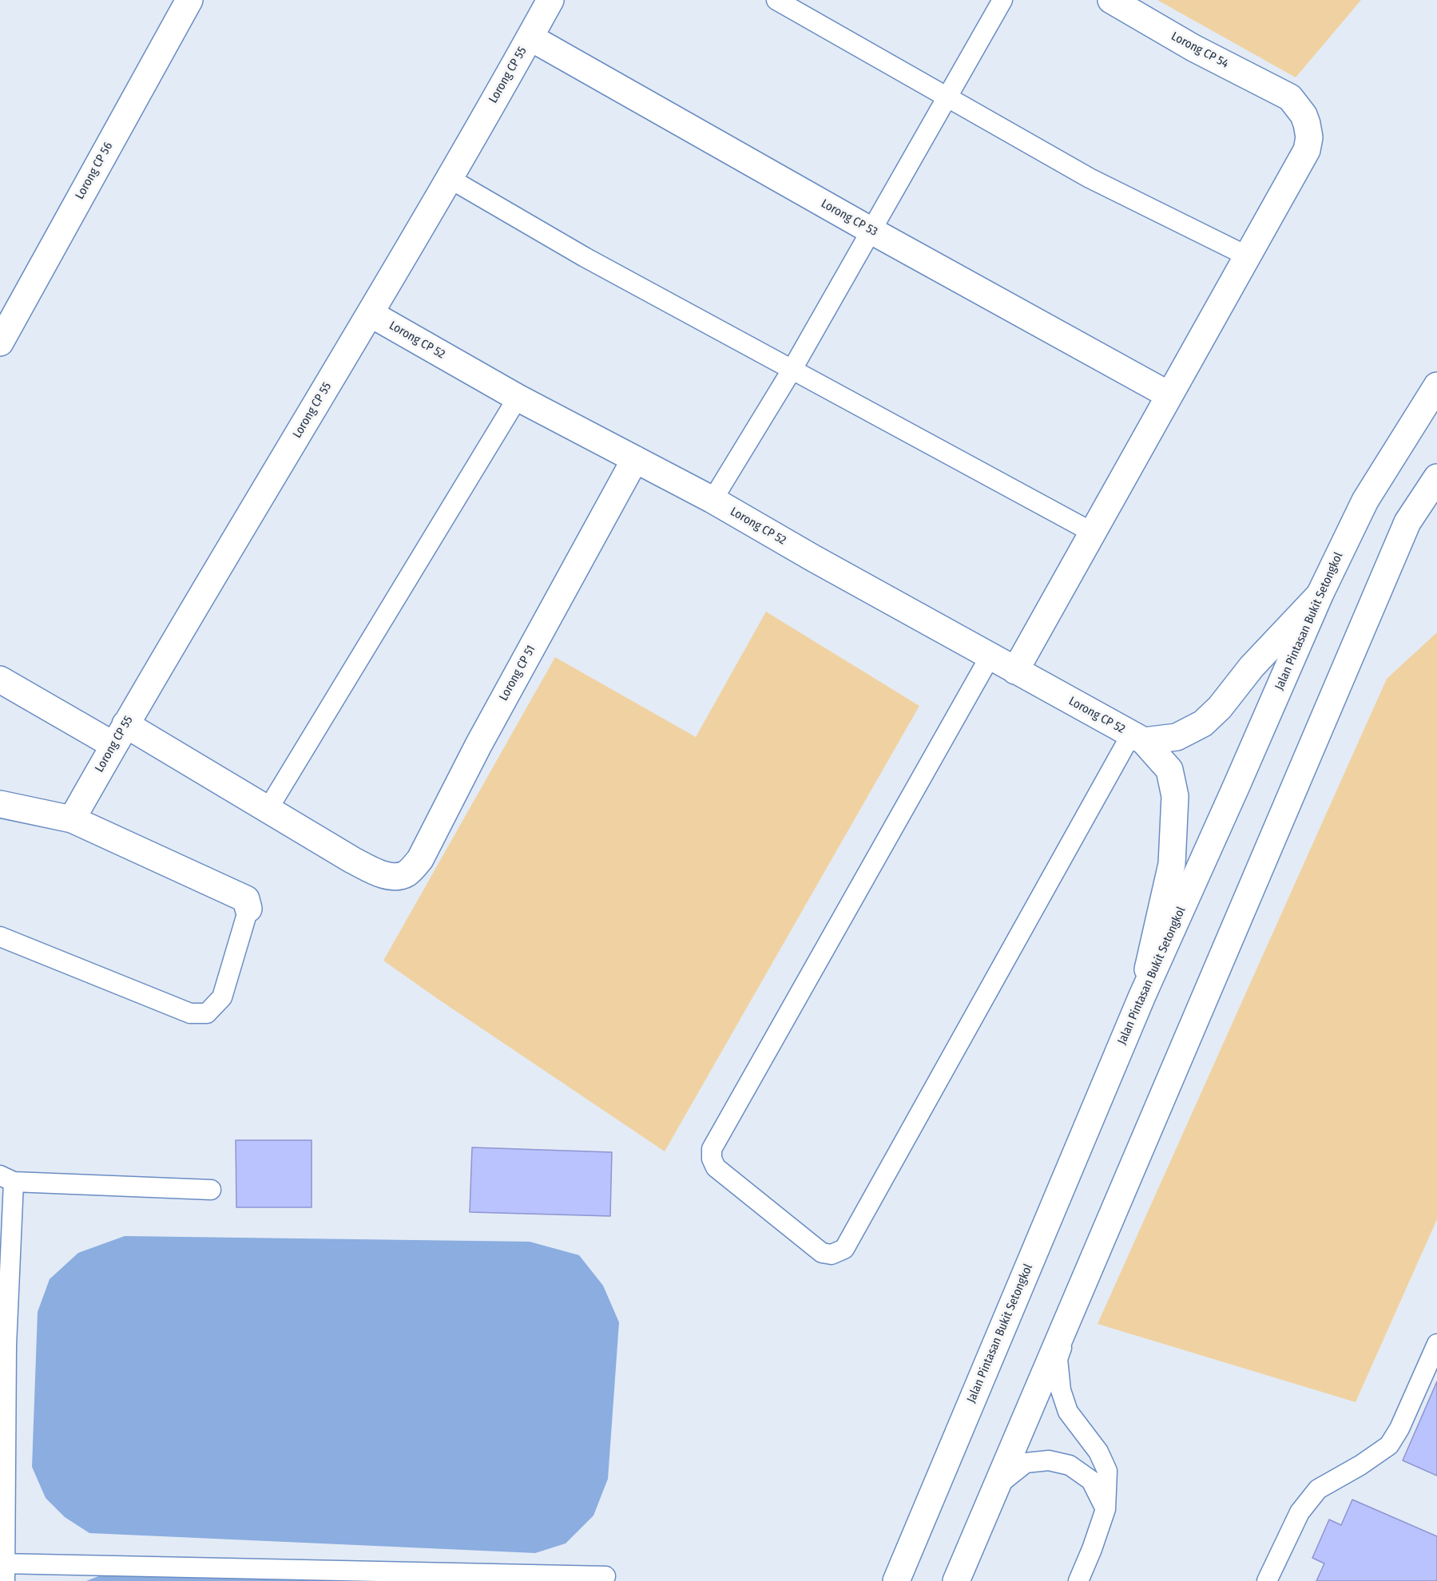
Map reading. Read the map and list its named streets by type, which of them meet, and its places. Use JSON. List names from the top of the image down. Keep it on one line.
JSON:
{"streets":{"street":["Lorong CP 54","Lorong CP 55","Lorong CP 56","Lorong CP 53","Lorong CP 52","Jalan Pintasan Bukit Setongkol","Lorong CP 51"]},"crossings":[["Lorong CP 55","Lorong CP 53"],["Lorong CP 55","Lorong CP 52"],["Lorong CP 52","Jalan Pintasan Bukit Setongkol"],["Lorong CP 52","Lorong CP 51"]]}
